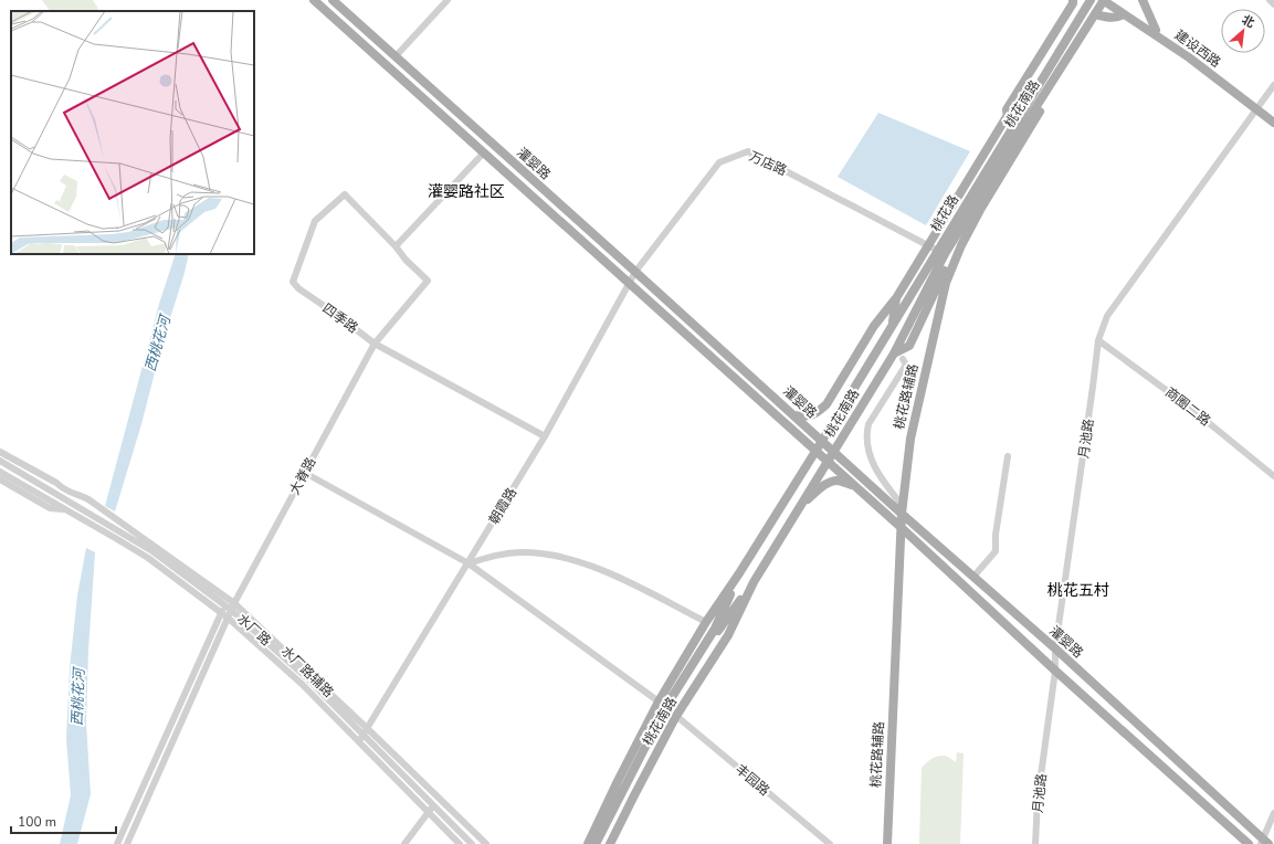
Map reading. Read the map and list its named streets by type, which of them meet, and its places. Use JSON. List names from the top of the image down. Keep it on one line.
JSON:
{"streets":{"main road":["建设西路","桃花南路","灌婴路","桃花路","桃花路辅路"],"street":["万店路","四季路","商圈二路","月池路","大脊路","朝霞路","水厂路","水厂路辅路","丰园路"]},"crossings":[["建设西路","桃花南路"],["建设西路","桃花路辅路"],["建设西路","月池路"],["桃花南路","灌婴路"],["桃花南路","桃花路"],["桃花南路","桃花路辅路"],["桃花南路","丰园路"],["灌婴路","万店路"],["灌婴路","桃花路"],["灌婴路","桃花路辅路"],["灌婴路","月池路"],["灌婴路","朝霞路"],["万店路","桃花路"],["万店路","朝霞路"],["四季路","大脊路"],["四季路","朝霞路"],["商圈二路","月池路"],["大脊路","水厂路"],["大脊路","水厂路辅路"],["朝霞路","水厂路"],["朝霞路","水厂路辅路"],["水厂路","水厂路辅路"]],"districts":["灌婴路社区","桃花五村"],"water":["西桃花河"],"scale_bar":"100 m","north":"top right"}
